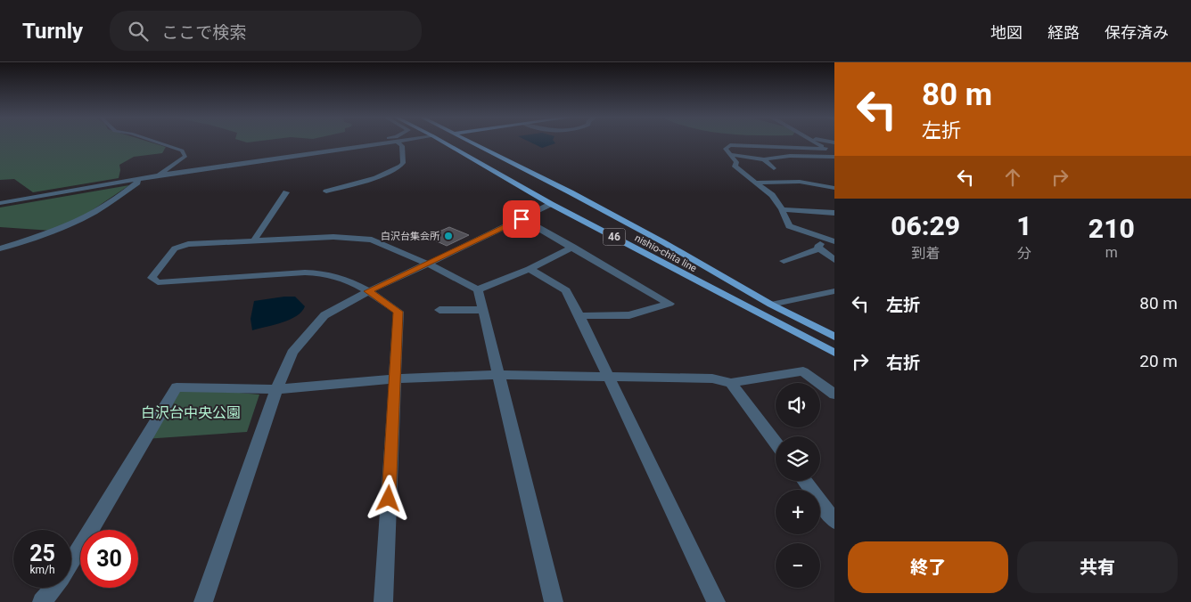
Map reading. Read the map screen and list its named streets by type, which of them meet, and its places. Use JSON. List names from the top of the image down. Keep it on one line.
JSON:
{"streets":{"main road":["46","nishio-chita line"]},"parks":["白沢台中央公園"],"places":["白沢台集会所"],"page":{"header":"Turnly","search":"ここで検索","nav":["地図","経路","保存済み"],"turn":["80 m","左折"],"eta":["06:29","到着","1","分","210","m"],"list":[{"name":"左折","value":"80 m"},{"name":"右折","value":"20 m"}],"map_buttons":["+","−"],"speed":"25 km/h","limit":"30","buttons":["終了","共有"]}}
